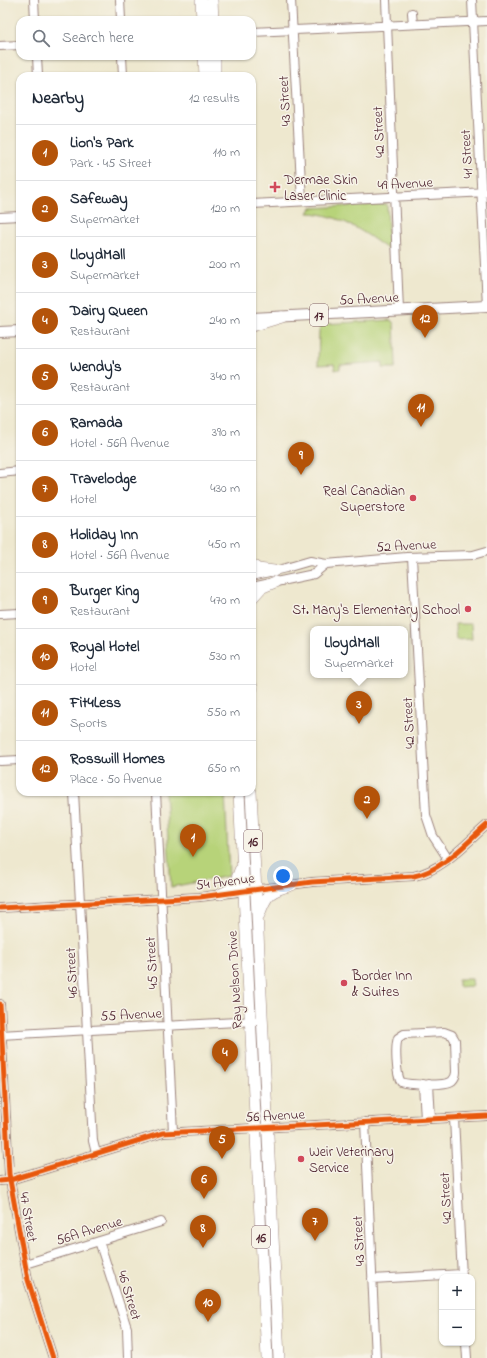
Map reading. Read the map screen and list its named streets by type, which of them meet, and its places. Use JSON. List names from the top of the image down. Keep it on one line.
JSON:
{"streets":{"highway":["16","Ray Nelson Drive"],"main road":["50 Avenue","17"],"street":["43 Street","42 Street","41 Street","49 Avenue","52 Avenue","54 Avenue","45 Street","46 Street","55 Avenue","56 Avenue","47 Street","56A Avenue"]},"crossings":[["43 Street","49 Avenue"],["43 Street","56 Avenue"],["42 Street","49 Avenue"],["42 Street","50 Avenue"],["42 Street","52 Avenue"],["42 Street","54 Avenue"],["42 Street","56 Avenue"],["41 Street","49 Avenue"],["41 Street","50 Avenue"],["54 Avenue","45 Street"],["54 Avenue","46 Street"],["54 Avenue","Ray Nelson Drive"],["45 Street","55 Avenue"],["45 Street","56 Avenue"],["46 Street","55 Avenue"],["46 Street","56 Avenue"],["46 Street","56A Avenue"],["Ray Nelson Drive","55 Avenue"],["Ray Nelson Drive","56 Avenue"],["55 Avenue","47 Street"],["56 Avenue","47 Street"],["47 Street","56A Avenue"]],"places":{"health":["Dermae Skin Laser Clinic"],"other":["Real Canadian Superstore","St. Mary's Elementary School","Border Inn & Suites","Weir Veterinary Service"]},"page":{"search":"Search here","heading":["Nearby","12 results"],"list":[{"mark":"1","name":"Lion's Park","note":"Park · 45 Street","value":"110 m"},{"mark":"2","name":"Safeway","note":"Supermarket","value":"120 m"},{"mark":"3","name":"LloydMall","note":"Supermarket","value":"200 m"},{"mark":"4","name":"Dairy Queen","note":"Restaurant","value":"240 m"},{"mark":"5","name":"Wendy's","note":"Restaurant","value":"340 m"},{"mark":"6","name":"Ramada","note":"Hotel · 56A Avenue","value":"390 m"},{"mark":"7","name":"Travelodge","note":"Hotel","value":"430 m"},{"mark":"8","name":"Holiday Inn","note":"Hotel · 56A Avenue","value":"450 m"},{"mark":"9","name":"Burger King","note":"Restaurant","value":"470 m"},{"mark":"10","name":"Royal Hotel","note":"Hotel","value":"530 m"},{"mark":"11","name":"Fit4Less","note":"Sports","value":"550 m"},{"mark":"12","name":"Rosswill Homes","note":"Place · 50 Avenue","value":"650 m"}],"pins":["12","11","9","3","2","1","4","5","6","7","8","10"],"popup":["LloydMall","Supermarket"],"map_buttons":["+","−"]}}
